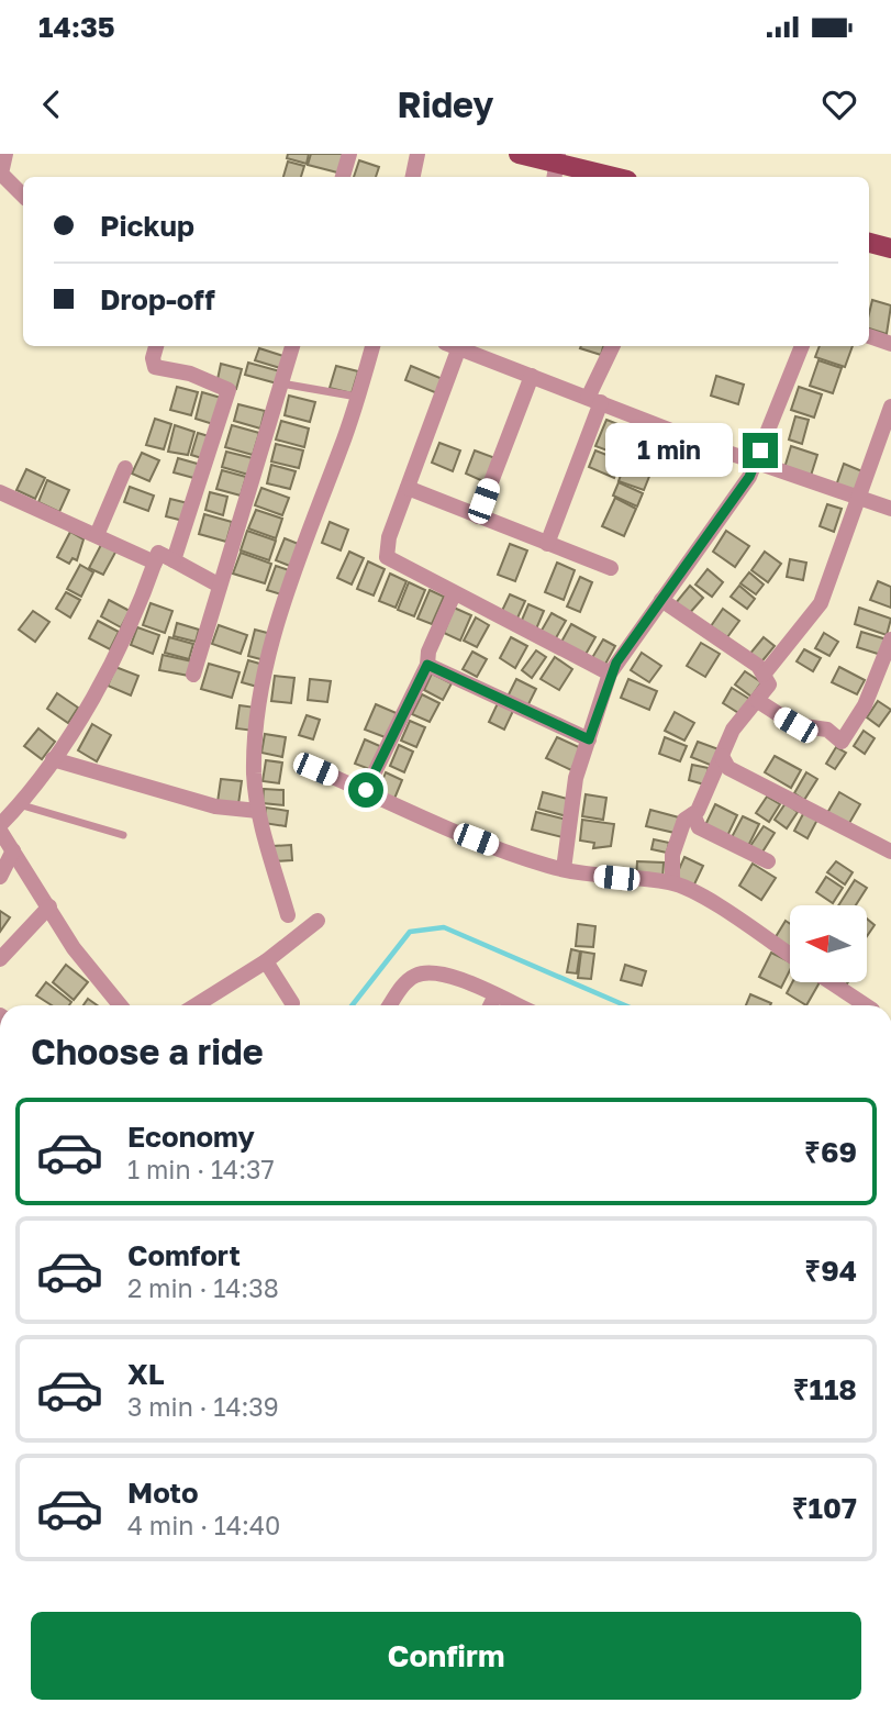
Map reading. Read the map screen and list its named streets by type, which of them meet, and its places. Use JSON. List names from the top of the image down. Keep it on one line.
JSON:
{"north":"left","page":{"status":"14:35","header":"Ridey","banner":["Pickup","Drop-off"],"bubble":"1 min","heading":"Choose a ride","list":[{"name":"Economy","note":"1 min · 14:37","value":"₹69"},{"name":"Comfort","note":"2 min · 14:38","value":"₹94"},{"name":"XL","note":"3 min · 14:39","value":"₹118"},{"name":"Moto","note":"4 min · 14:40","value":"₹107"}],"buttons":"Confirm"}}
